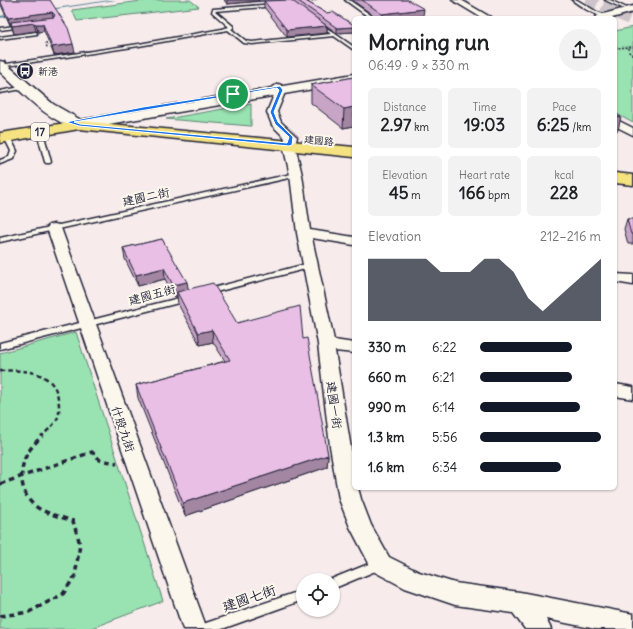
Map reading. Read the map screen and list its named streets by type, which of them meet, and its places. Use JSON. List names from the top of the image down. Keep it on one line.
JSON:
{"streets":{"main road":["17","建國路"],"street":["建國一街","什股九街"],"lane":["建國二街","建國五街","建國七街"]},"crossings":[["17","建國路"],["建國路","建國一街"],["建國二街","建國一街"],["建國二街","什股九街"],["建國五街","建國一街"],["建國五街","什股九街"]],"places":{"bus stop":["新港"]},"page":{"heading":["Morning run","06:49 · 9 × 330 m"],"stats":[["Distance","2.97 km"],["Time","19:03"],["Pace","6:25 /km"],["Elevation","45 m"],["Heart rate","166 bpm"],["kcal","228"]],"chart":["Elevation","212–216 m"],"list":[{"name":"330 m","note":"6:22"},{"name":"660 m","note":"6:21"},{"name":"990 m","note":"6:14"},{"name":"1.3 km","note":"5:56"},{"name":"1.6 km","note":"6:34"}]}}
